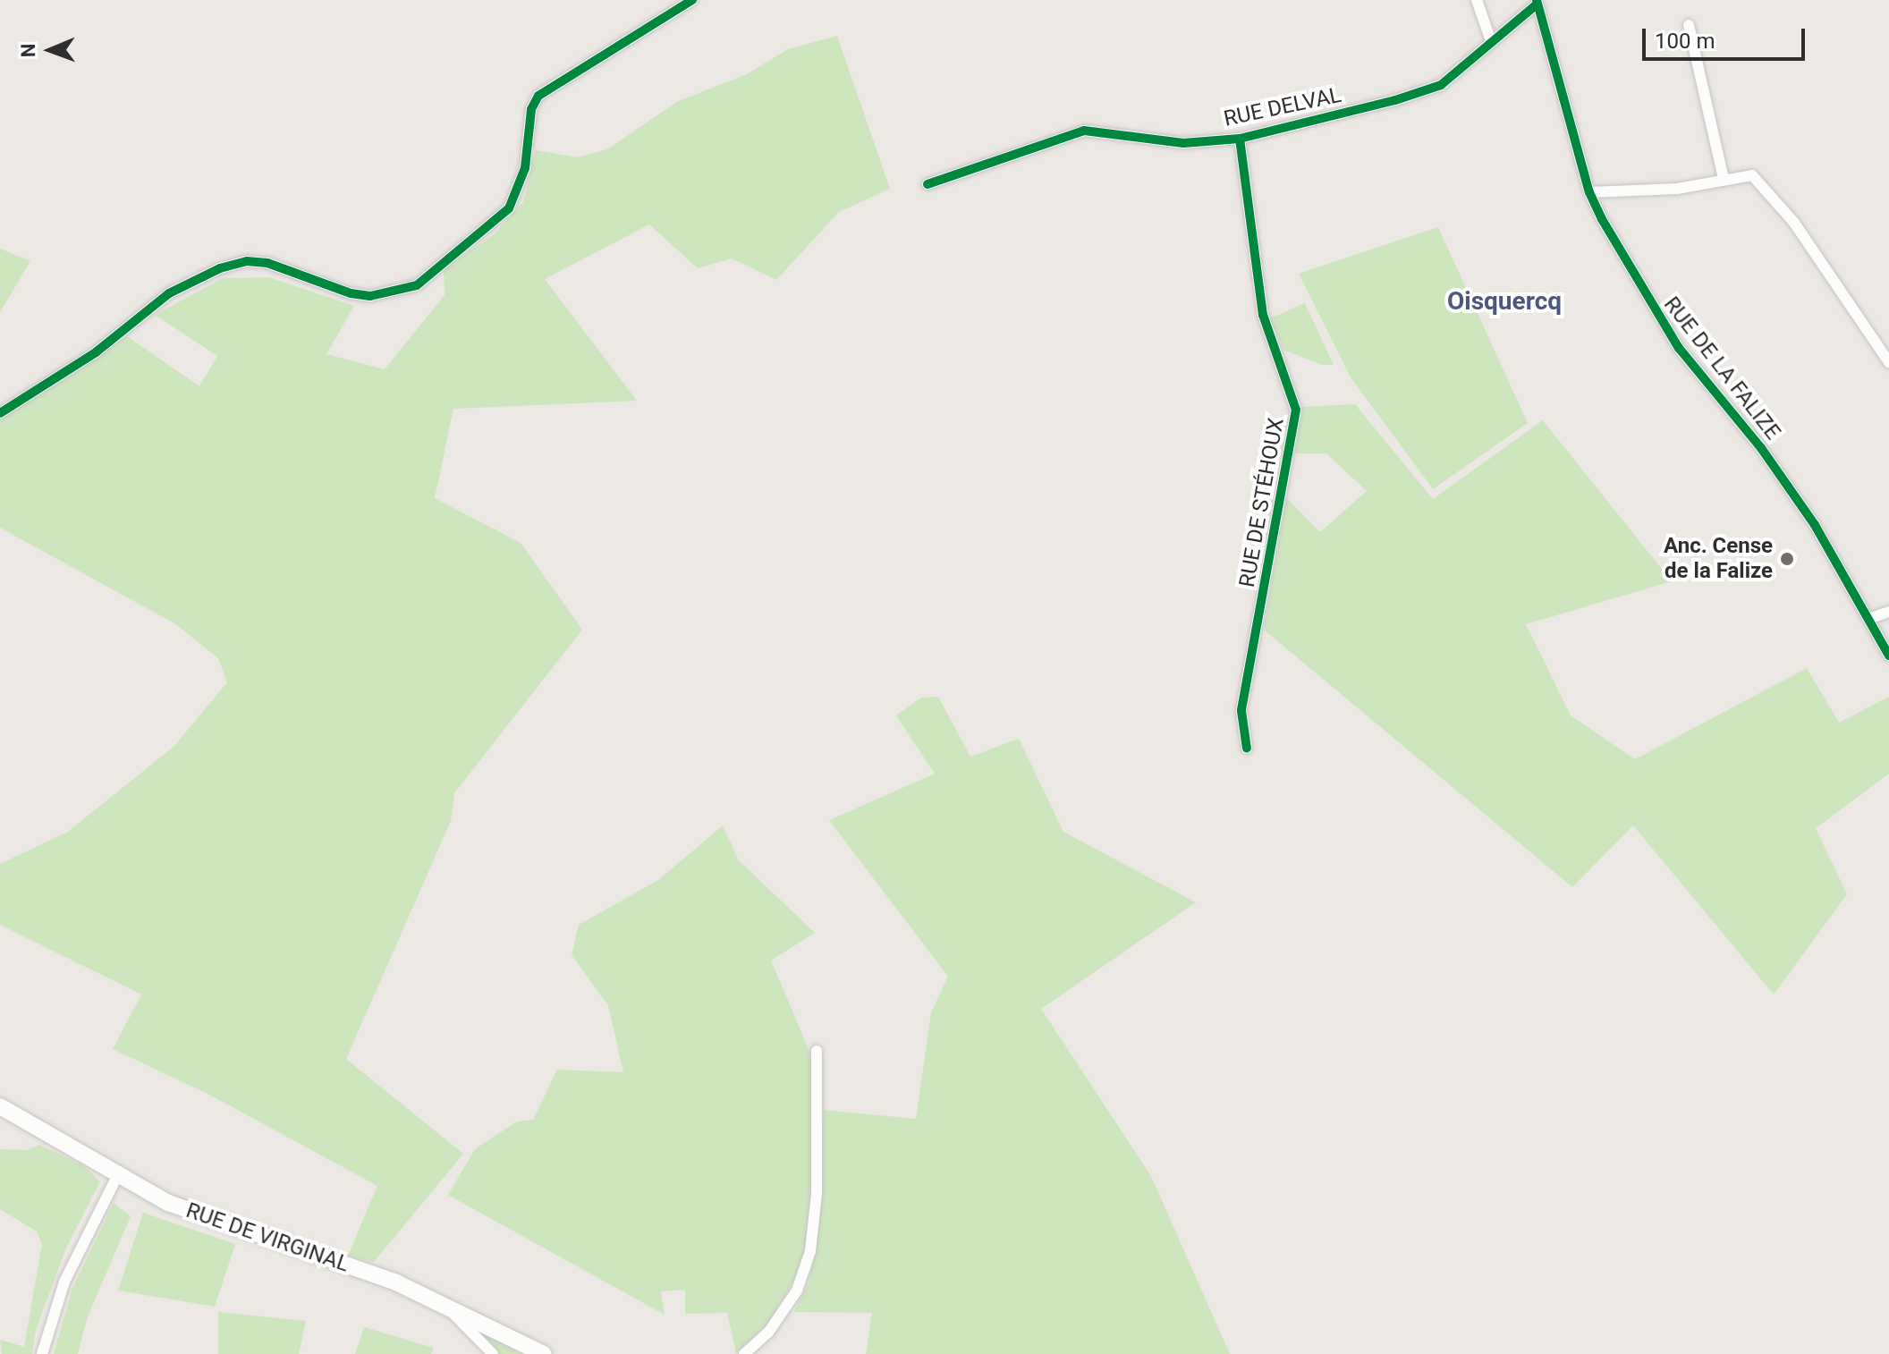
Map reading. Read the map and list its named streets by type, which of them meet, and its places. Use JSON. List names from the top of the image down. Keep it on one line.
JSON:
{"streets":{"street":["RUE DELVAL","RUE DE LA FALIZE","RUE DE STÉHOUX","RUE DE VIRGINAL"]},"crossings":[["RUE DELVAL","RUE DE LA FALIZE"],["RUE DELVAL","RUE DE STÉHOUX"]],"districts":["Oisquercq"],"places":["Anc. Cense de la Falize"],"scale_bar":"100 m","north":"left"}
